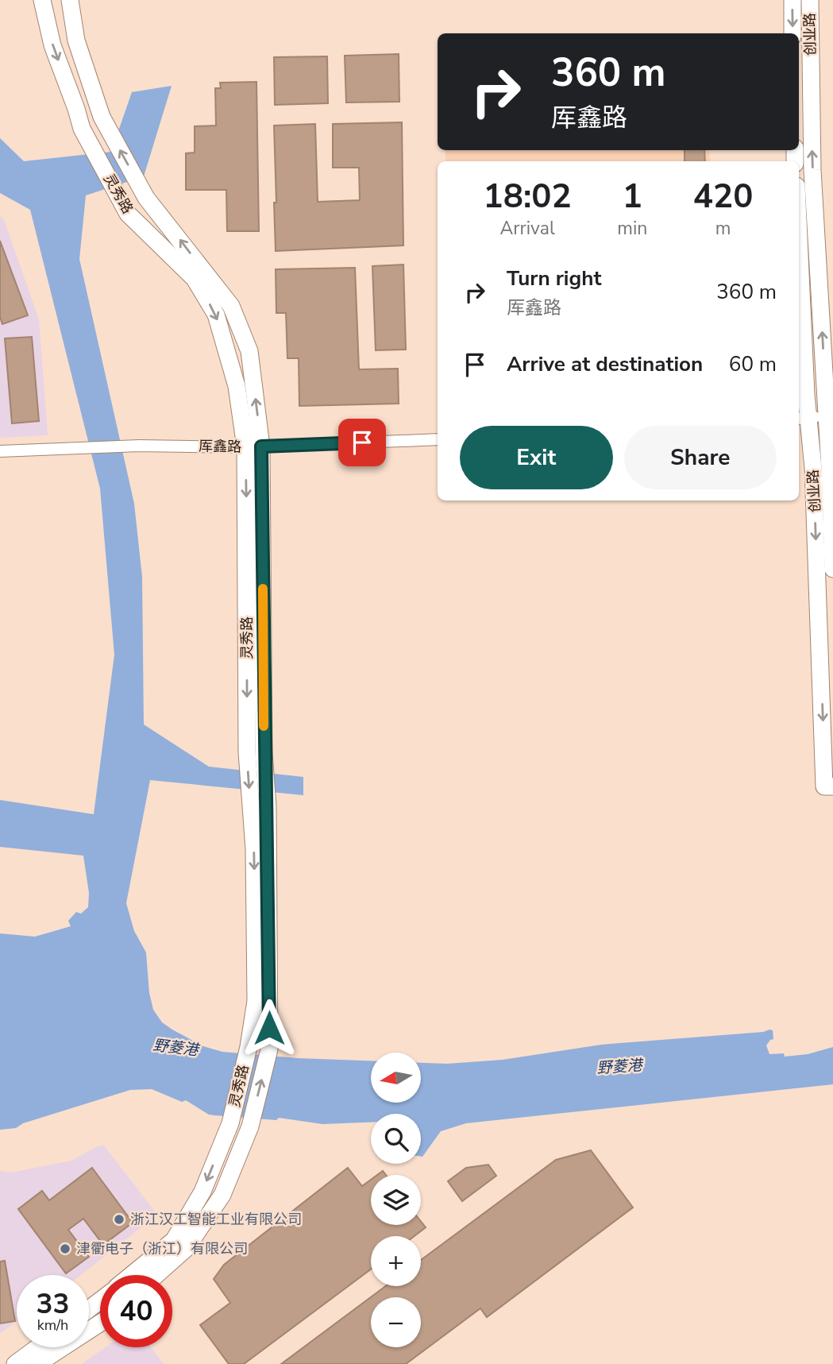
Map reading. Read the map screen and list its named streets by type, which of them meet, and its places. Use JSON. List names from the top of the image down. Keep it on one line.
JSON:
{"streets":{"street":["创业路","灵秀路","厍鑫路"]},"crossings":[["灵秀路","厍鑫路"]],"water":["野菱港"],"places":["浙江汉工智能工业有限公司","津衢电子（浙江）有限公司"],"north":"left","page":{"turn":["360 m","厍鑫路"],"eta":["18:02","Arrival","1","min","420","m"],"list":[{"name":"Turn right","note":"厍鑫路","value":"360 m"},{"name":"Arrive at destination","value":"60 m"}],"buttons":["Exit","Share"],"map_buttons":["+","−"],"speed":"33 km/h","limit":"40"}}
